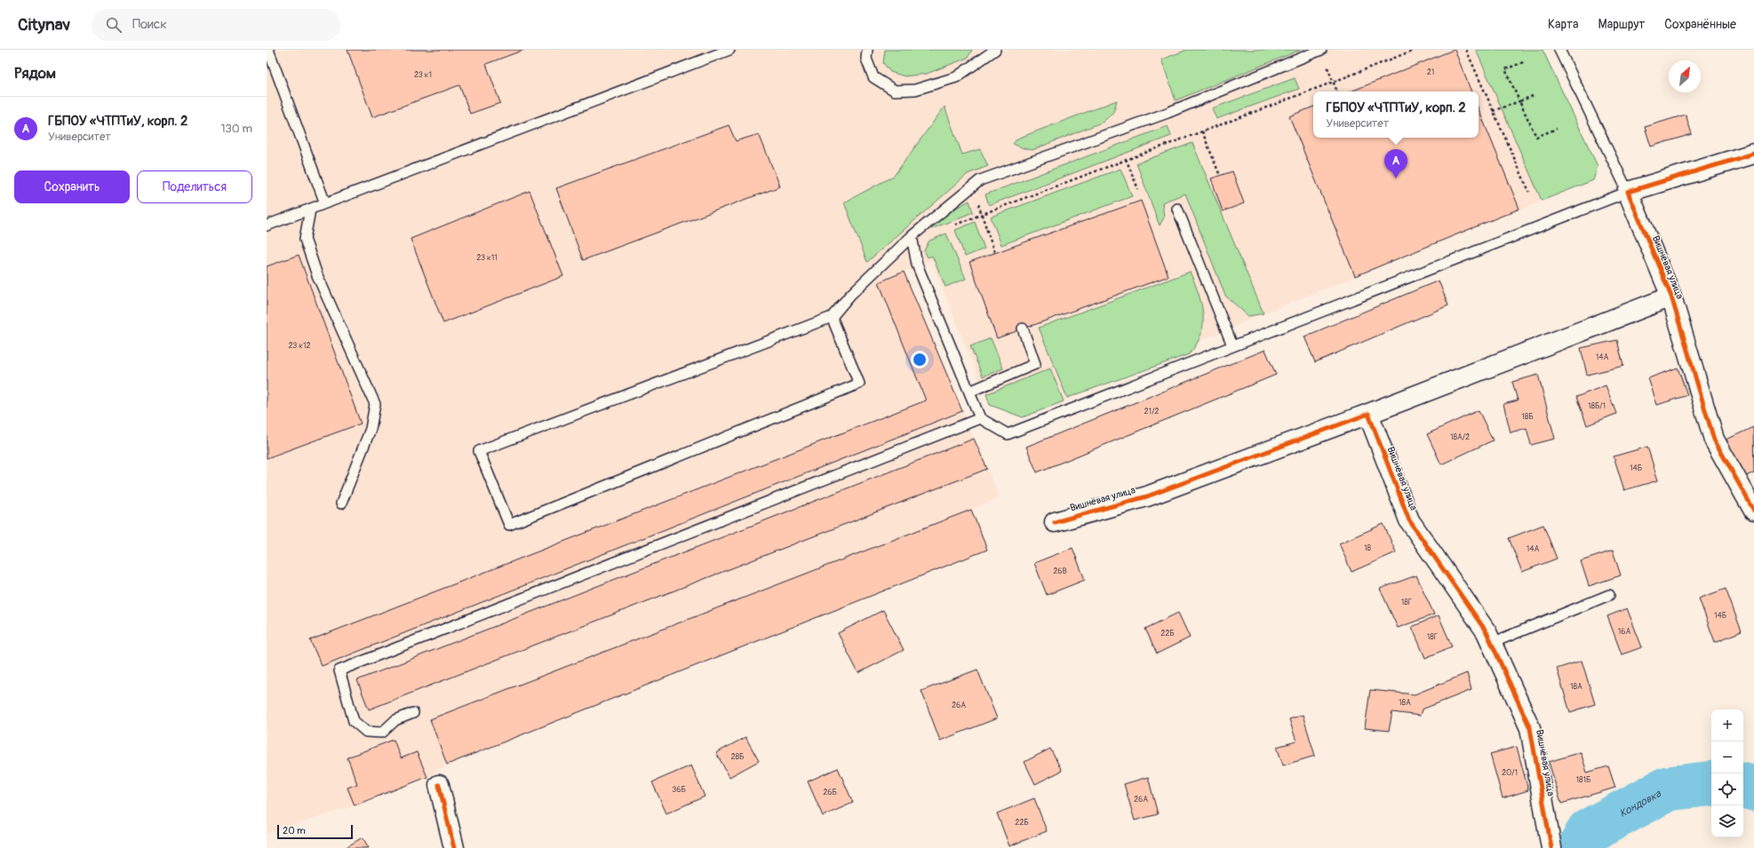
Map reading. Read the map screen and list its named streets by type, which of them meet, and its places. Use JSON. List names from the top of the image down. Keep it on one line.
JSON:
{"streets":{"street":["Вишнёвая улица"]},"water":["Кондовка"],"house_numbers":["21","23 к1","23 к11","23 к12","14А","18Б/1","21/2","18Б","18А/2","14Б","18","14А","26В","18Г","14Б","16А","22Б","18Г","18А","18А","26А","28Б","20/1","181Б","36Б","26Б","26А","22Б"],"scale_bar":"20 m","north":"top right","page":{"header":"Citynav","search":"Поиск","nav":["Карта","Маршрут","Сохранённые"],"heading":"Рядом","popup":["ГБПОУ «ЧТПТиУ, корп. 2","Университет"],"list":[{"mark":"A","name":"ГБПОУ «ЧТПТиУ, корп. 2","note":"Университет","value":"130 m"}],"pins":"A","buttons":["Сохранить","Поделиться"],"map_buttons":["+","−"],"scale":"20 m"}}
